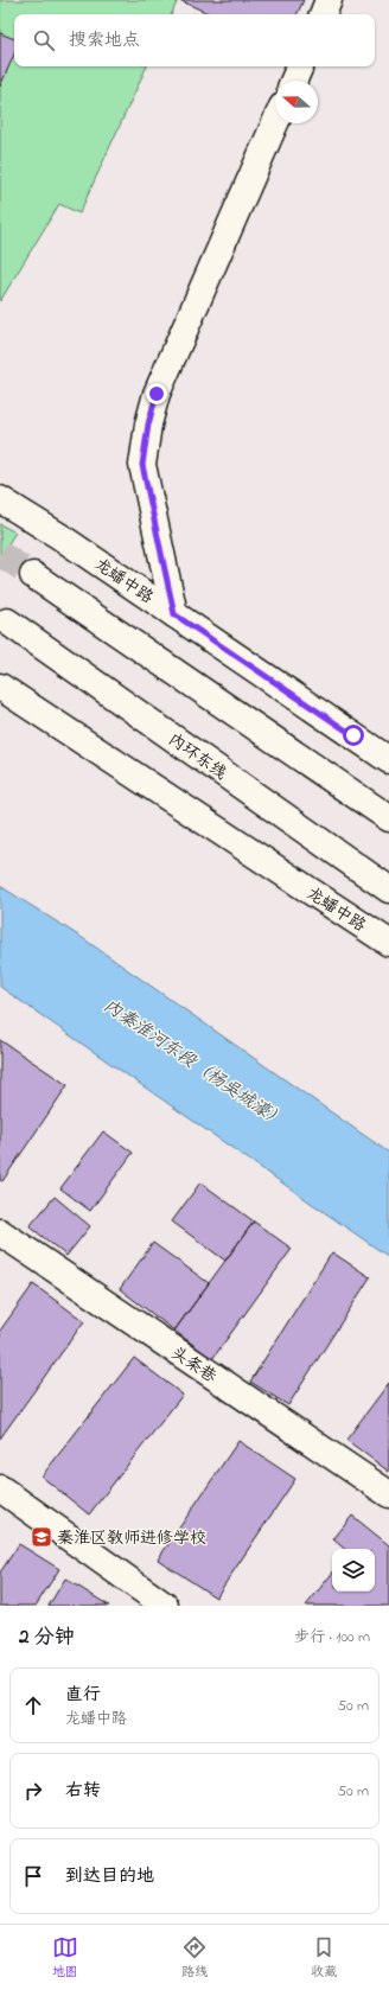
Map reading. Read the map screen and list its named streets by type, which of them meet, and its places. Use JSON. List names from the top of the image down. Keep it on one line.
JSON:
{"streets":{"main road":["龙蟠中路","内环东线","头条巷"]},"water":["内秦淮河东段（杨吴城濠）"],"places":{"school or university":["秦淮区教师进修学校"]},"north":"left","page":{"search":"搜索地点","heading":["2 分钟","步行 · 100 m"],"list":[["直行","龙蟠中路","50 m"],["右转","50 m"],"到达目的地"],"nav":["地图","路线","收藏"]}}
